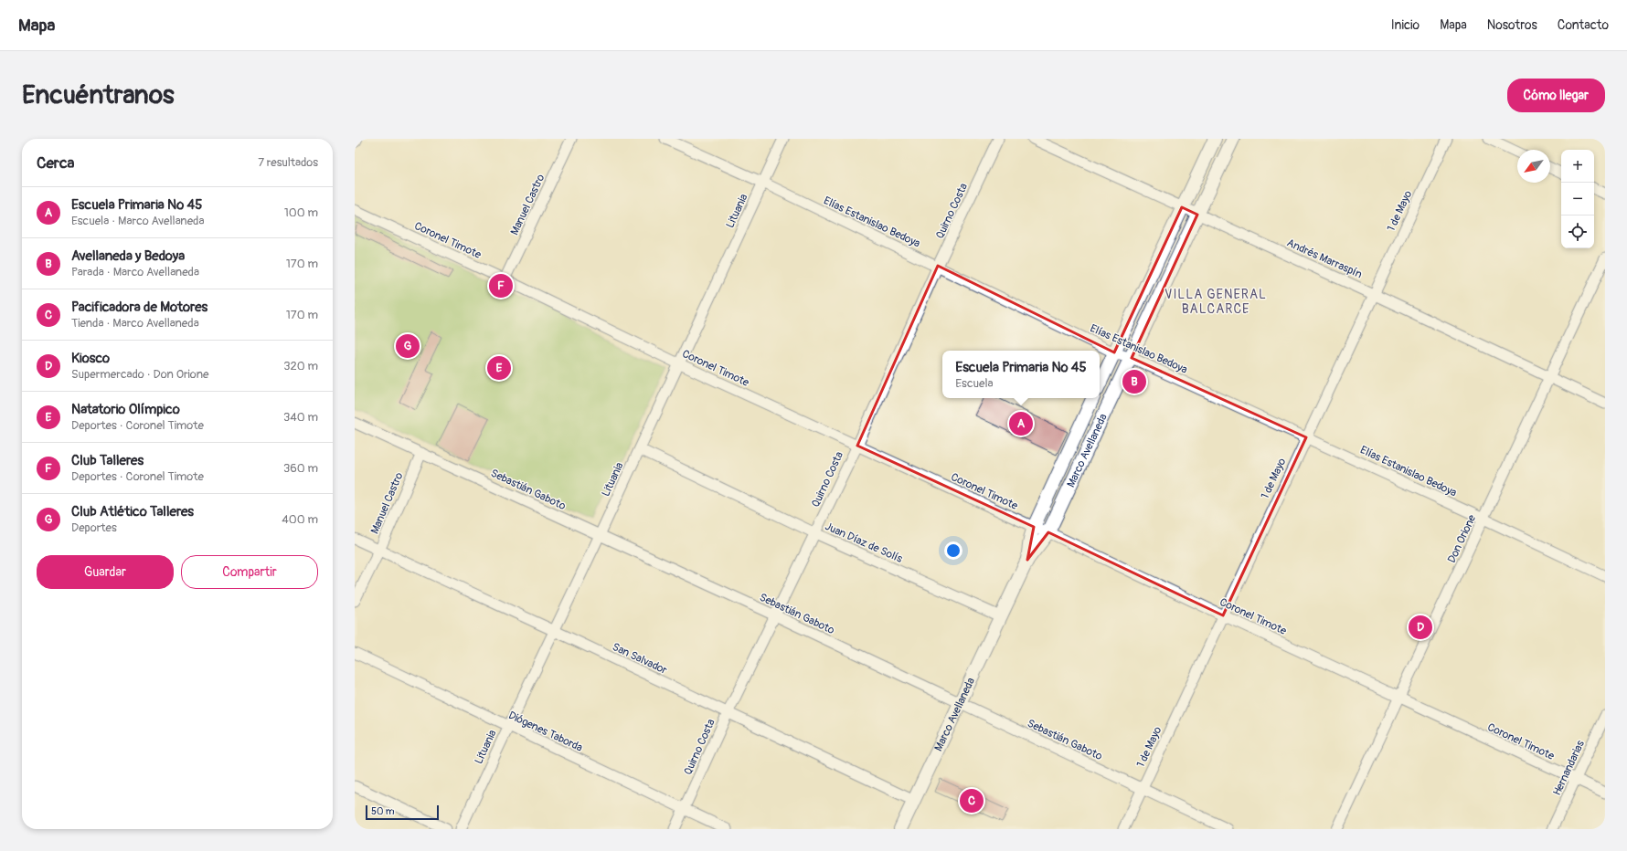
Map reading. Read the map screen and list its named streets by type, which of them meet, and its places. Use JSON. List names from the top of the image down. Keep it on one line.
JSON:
{"streets":{"street":["Manuel Castro","Lituania","Quirno Costa","1 de Mayo","Elías Estanislao Bedoya","Coronel Timote","Andrés Marraspín","Marco Avellaneda","Sebastián Gaboto","Don Orione","Juan Díaz de Solís","San Salvador","Diógenes Taborda","Hernandarias"]},"crossings":[["Manuel Castro","Coronel Timote"],["Manuel Castro","Sebastián Gaboto"],["Manuel Castro","San Salvador"],["Lituania","Elías Estanislao Bedoya"],["Lituania","Coronel Timote"],["Lituania","Sebastián Gaboto"],["Lituania","Juan Díaz de Solís"],["Lituania","San Salvador"],["Lituania","Diógenes Taborda"],["Quirno Costa","Elías Estanislao Bedoya"],["Quirno Costa","Coronel Timote"],["Quirno Costa","Sebastián Gaboto"],["Quirno Costa","Juan Díaz de Solís"],["Quirno Costa","San Salvador"],["Quirno Costa","Diógenes Taborda"],["1 de Mayo","Elías Estanislao Bedoya"],["1 de Mayo","Coronel Timote"],["1 de Mayo","Andrés Marraspín"],["1 de Mayo","Sebastián Gaboto"],["Elías Estanislao Bedoya","Marco Avellaneda"],["Elías Estanislao Bedoya","Don Orione"],["Coronel Timote","Marco Avellaneda"],["Coronel Timote","Don Orione"],["Coronel Timote","Hernandarias"],["Andrés Marraspín","Marco Avellaneda"],["Andrés Marraspín","Don Orione"],["Marco Avellaneda","Sebastián Gaboto"],["Marco Avellaneda","Juan Díaz de Solís"],["Marco Avellaneda","San Salvador"]],"districts":["VILLA GENERAL BALCARCE"],"scale_bar":"50 m","north":"bottom left","page":{"header":"Mapa","nav":["Inicio","Mapa","Nosotros","Contacto"],"buttons":["Cómo llegar",["Guardar","Compartir"]],"title":"Encuéntranos","heading":["Cerca","7 resultados"],"map_buttons":["+","−"],"list":[{"mark":"A","name":"Escuela Primaria Nº 45","note":"Escuela · Marco Avellaneda","value":"100 m"},{"mark":"B","name":"Avellaneda y Bedoya","note":"Parada · Marco Avellaneda","value":"170 m"},{"mark":"C","name":"Pacificadora de Motores","note":"Tienda · Marco Avellaneda","value":"170 m"},{"mark":"D","name":"Kiosco","note":"Supermercado · Don Orione","value":"320 m"},{"mark":"E","name":"Natatorio Olímpico","note":"Deportes · Coronel Timote","value":"340 m"},{"mark":"F","name":"Club Talleres","note":"Deportes · Coronel Timote","value":"360 m"},{"mark":"G","name":"Club Atlético Talleres","note":"Deportes","value":"400 m"}],"pins":["F","G","E","B","A","D","C"],"popup":["Escuela Primaria Nº 45","Escuela"],"scale":"50 m"}}
